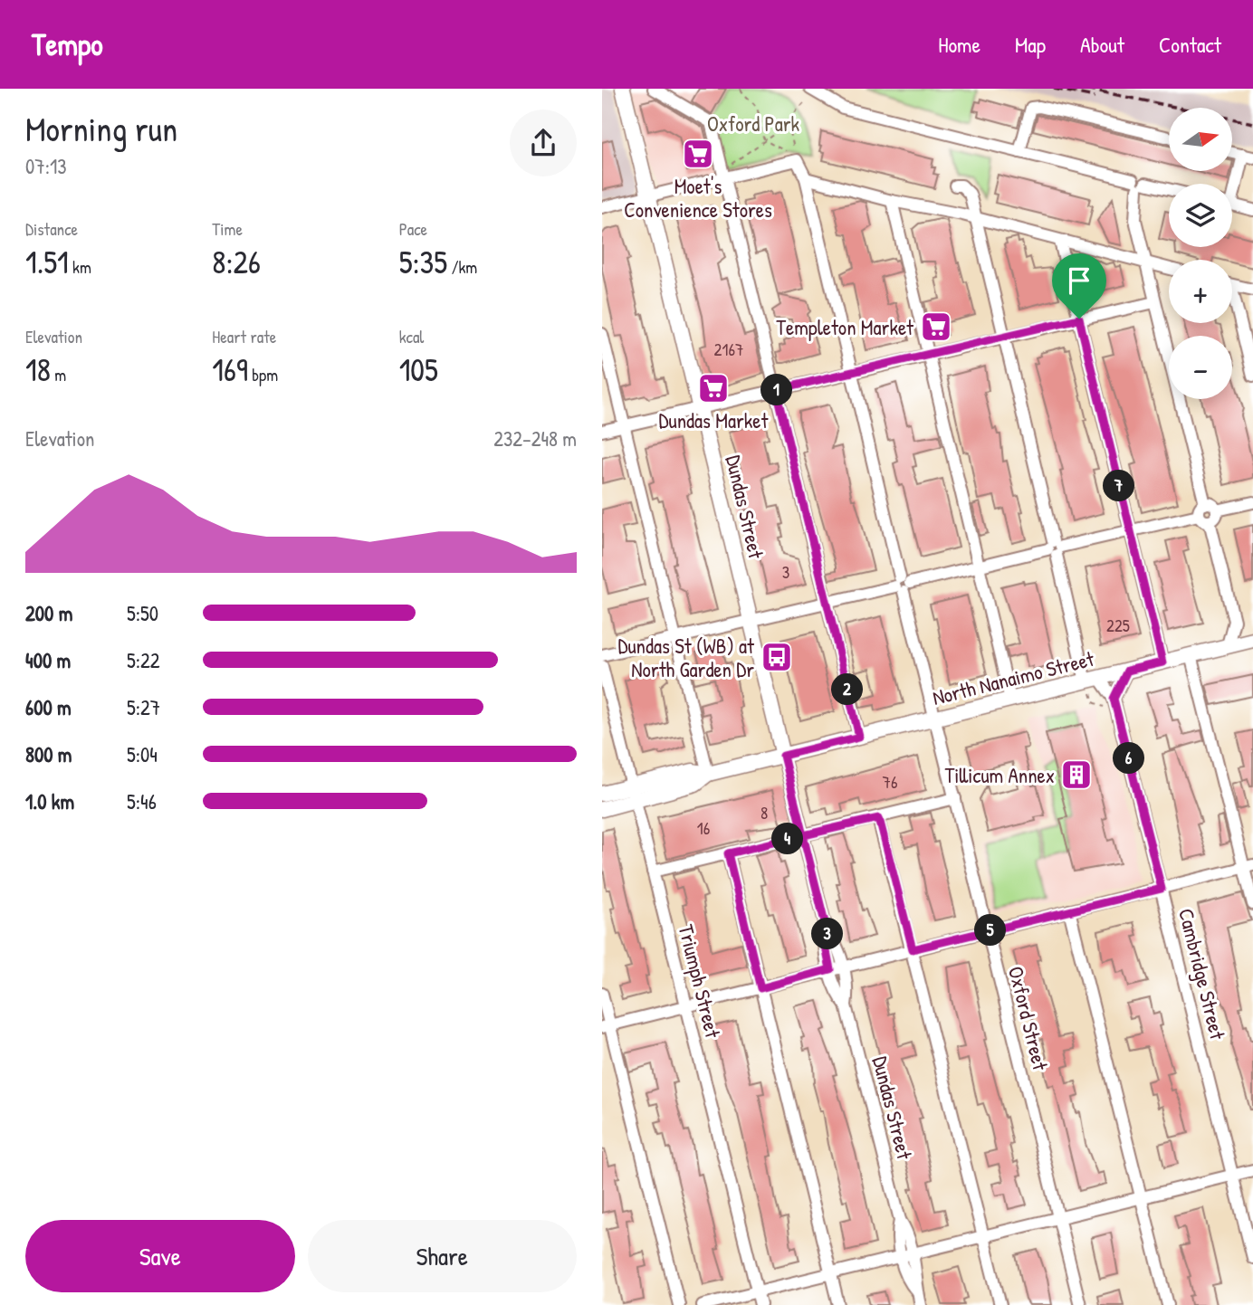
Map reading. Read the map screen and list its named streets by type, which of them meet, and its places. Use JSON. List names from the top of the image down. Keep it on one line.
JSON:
{"streets":{"main road":["Dundas Street","North Nanaimo Street"],"street":["Cambridge Street","Triumph Street","Oxford Street"]},"crossings":[["Dundas Street","North Nanaimo Street"],["North Nanaimo Street","Cambridge Street"],["North Nanaimo Street","Oxford Street"]],"parks":["Oxford Park"],"places":{"supermarket":["Moet's Convenience Stores","Templeton Market","Dundas Market"],"bus stop":["Dundas St (WB) at North Garden Dr"],"building":["Tillicum Annex"]},"house_numbers":["2167","3","225","76","8","16"],"north":"right","page":{"header":"Tempo","nav":["Home","Map","About","Contact"],"heading":["Morning run","07:13"],"map_buttons":["+","−"],"stats":[["Distance","1.51 km"],["Time","8:26"],["Pace","5:35 /km"],["Elevation","18 m"],["Heart rate","169 bpm"],["kcal","105"]],"pins":["1","7","2","6","4","5","3"],"chart":["Elevation","232–248 m"],"list":[{"name":"200 m","note":"5:50"},{"name":"400 m","note":"5:22"},{"name":"600 m","note":"5:27"},{"name":"800 m","note":"5:04"},{"name":"1.0 km","note":"5:46"}],"buttons":["Save","Share"]}}
